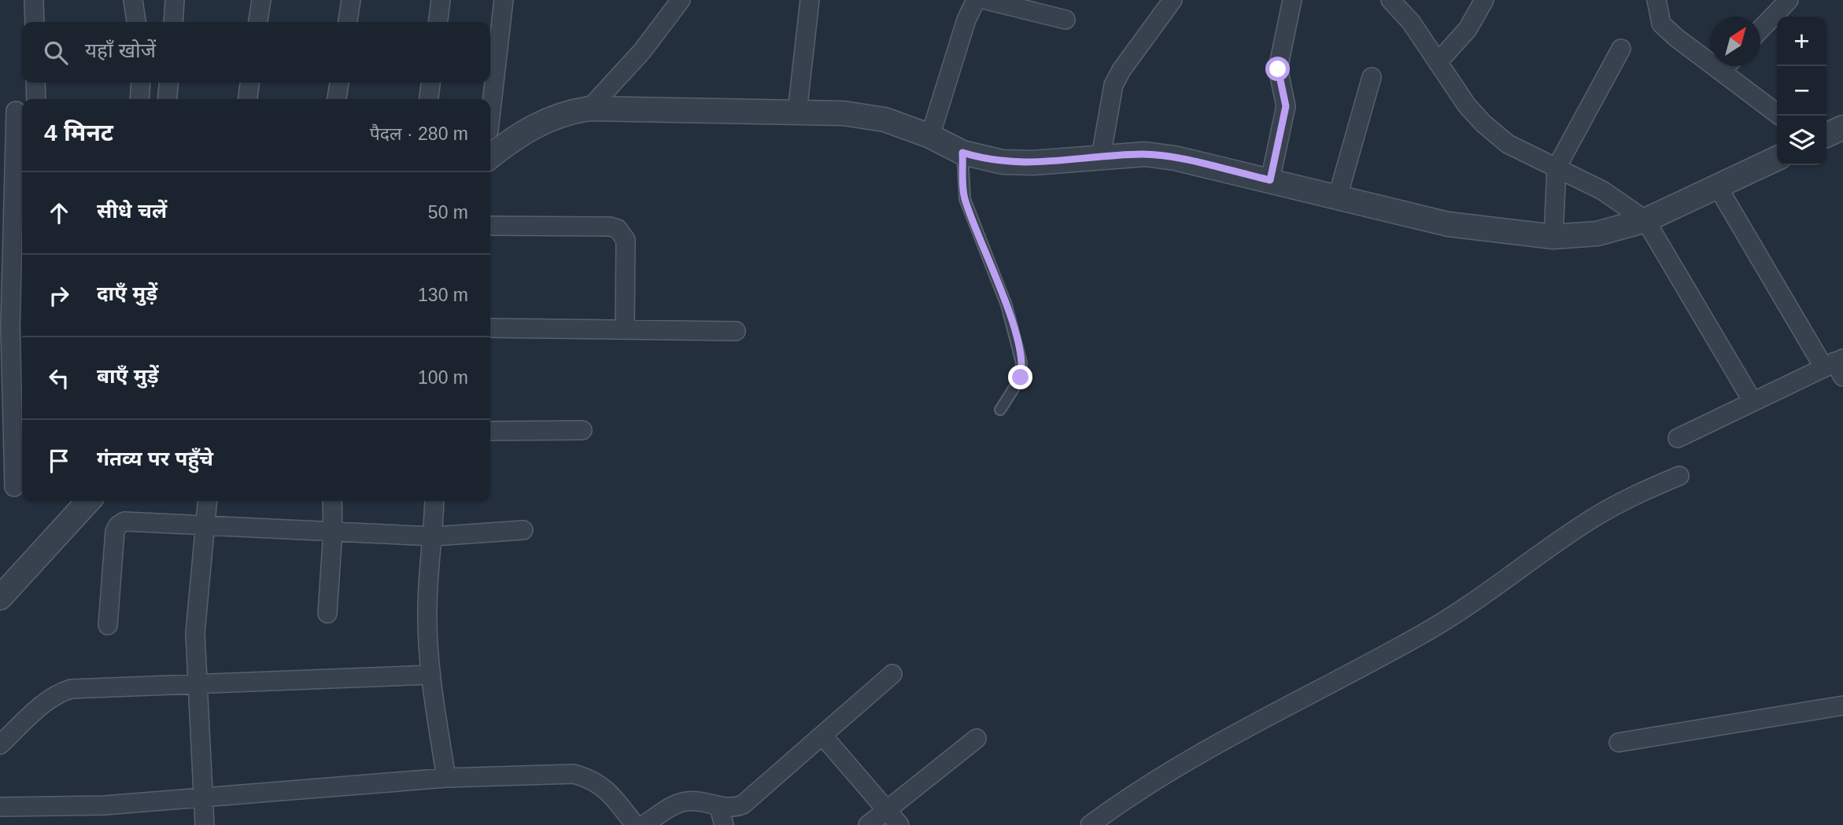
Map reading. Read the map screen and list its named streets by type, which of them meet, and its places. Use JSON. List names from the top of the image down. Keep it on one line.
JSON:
{"north":"top right","page":{"map_buttons":["+","−"],"search":"यहाँ खोजें","heading":["4 मिनट","पैदल · 280 m"],"list":[["सीधे चलें","50 m"],["दाएँ मुड़ें","130 m"],["बाएँ मुड़ें","100 m"],"गंतव्य पर पहुँचे"]}}
